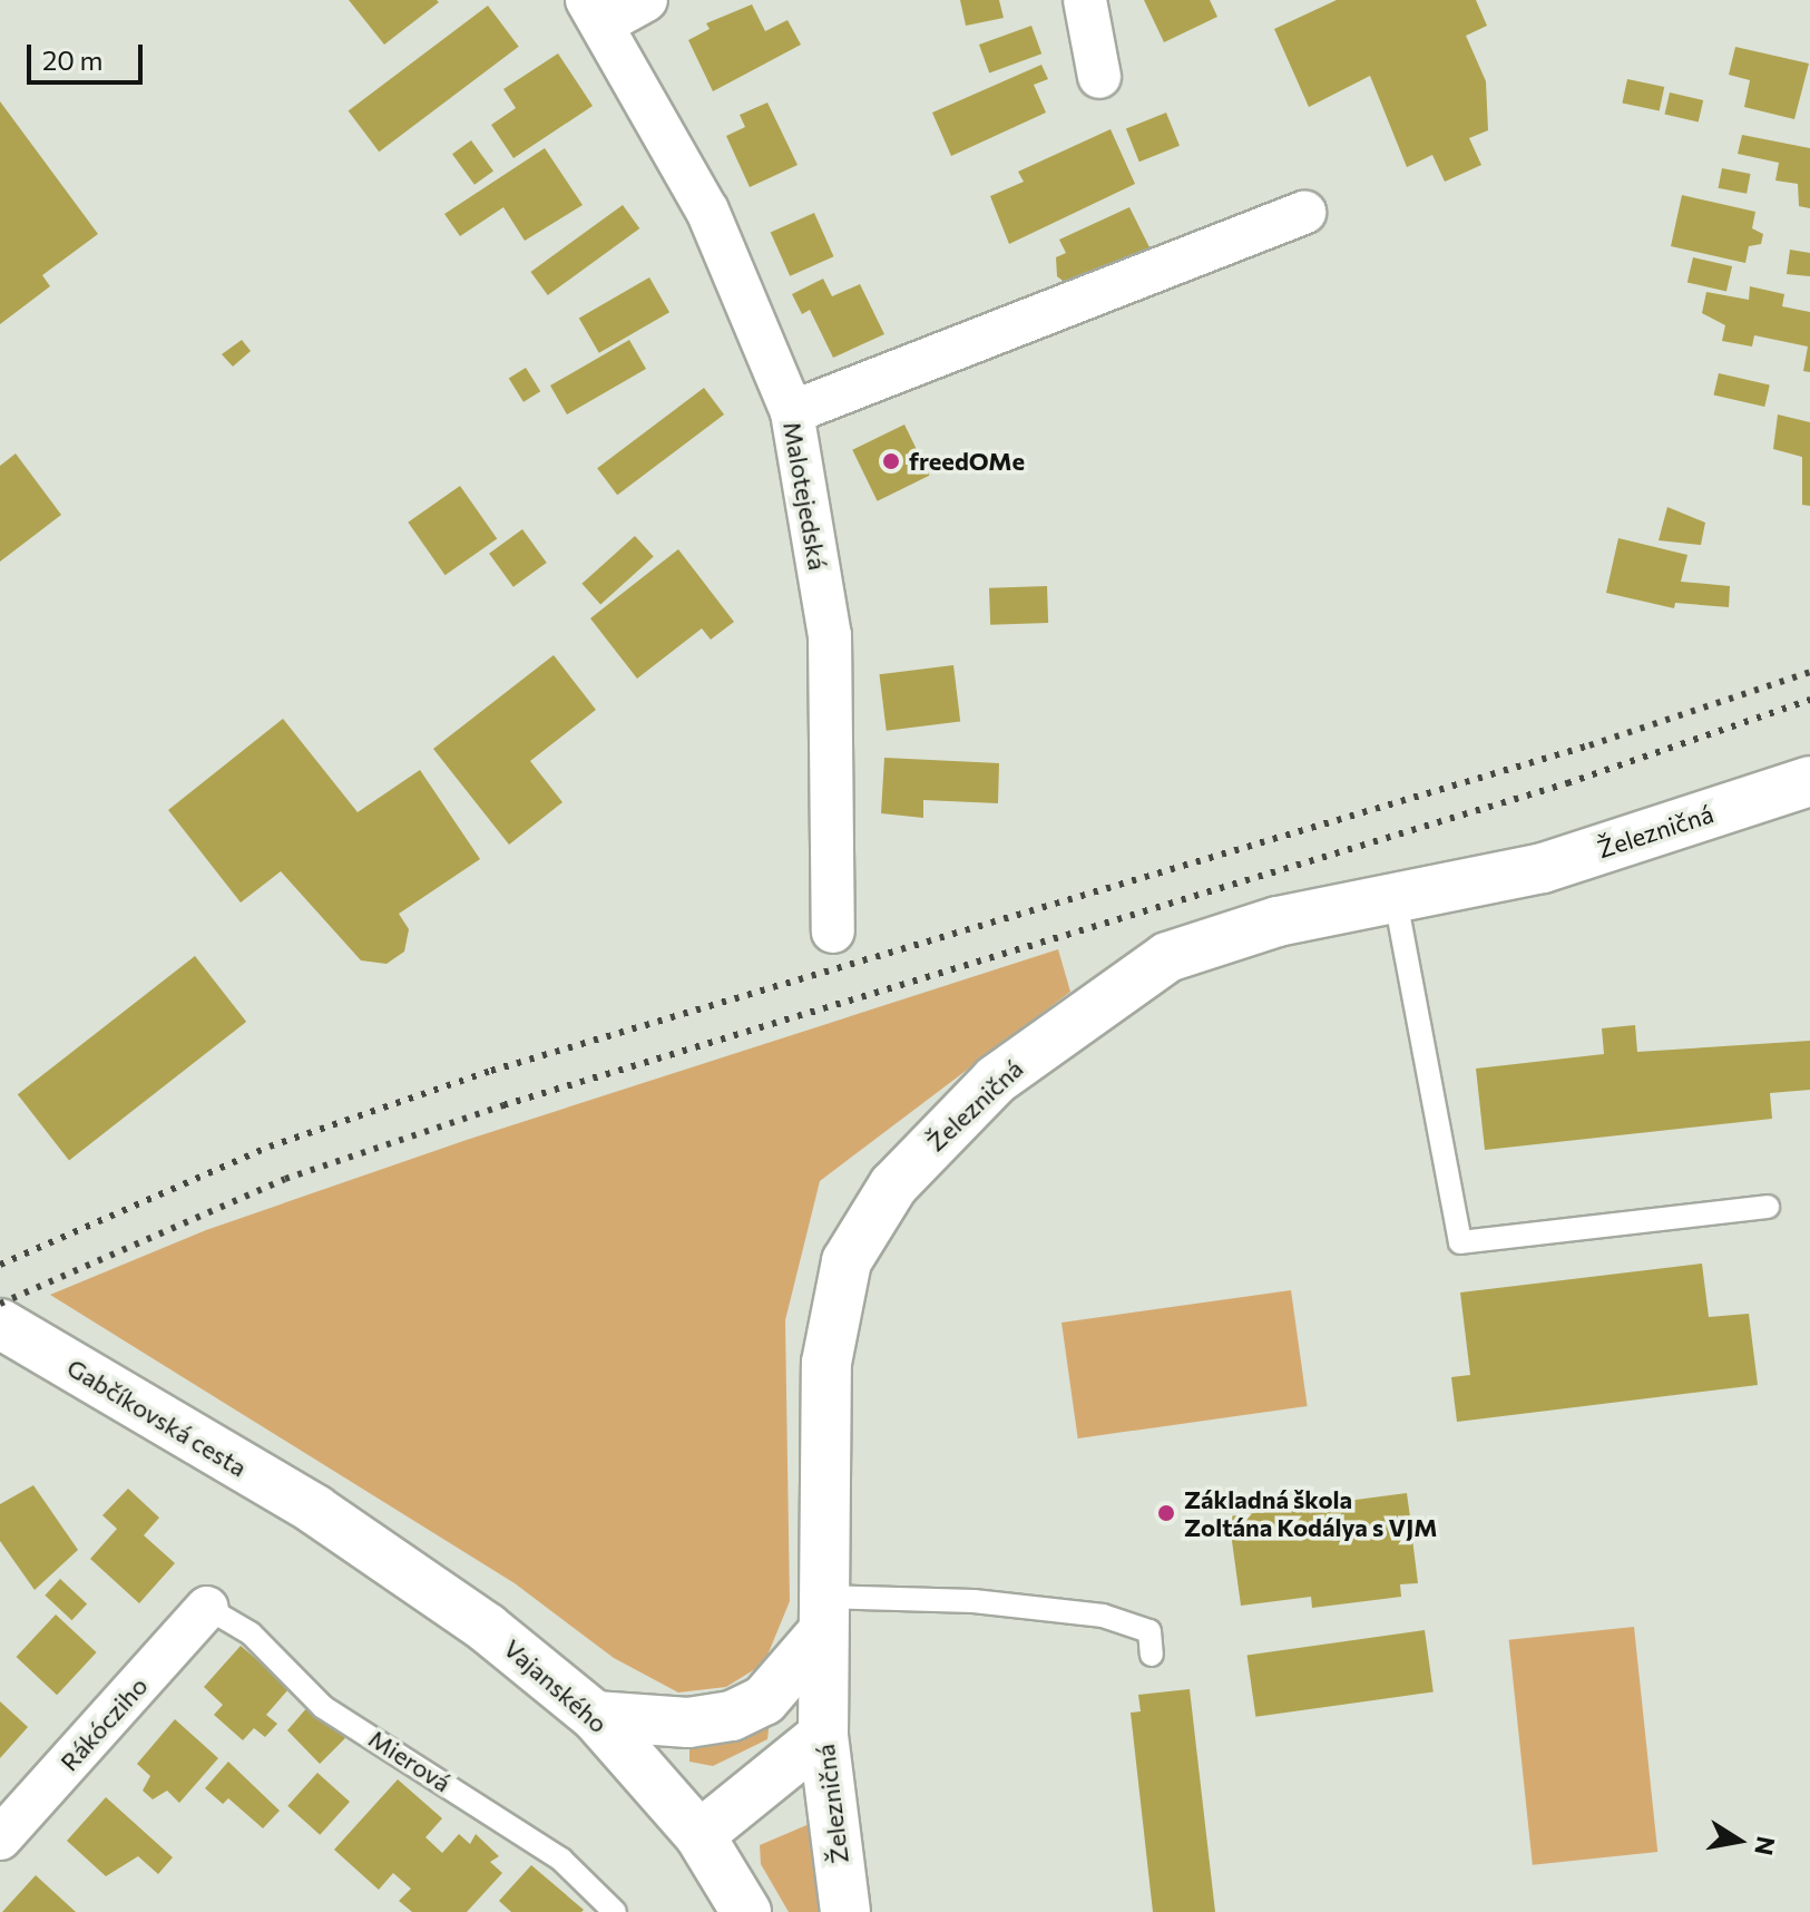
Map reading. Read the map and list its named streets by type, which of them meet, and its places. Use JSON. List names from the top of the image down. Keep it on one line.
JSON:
{"streets":{"street":["Malotejedská","Železničná","Gabčíkovská cesta","Vajanského","Rákócziho"],"lane":["Mierová"]},"crossings":[["Gabčíkovská cesta","Vajanského"],["Rákócziho","Mierová"]],"places":["freedOMe","Základná škola Zoltána Kodálya s VJM"],"scale_bar":"20 m","north":"right"}
